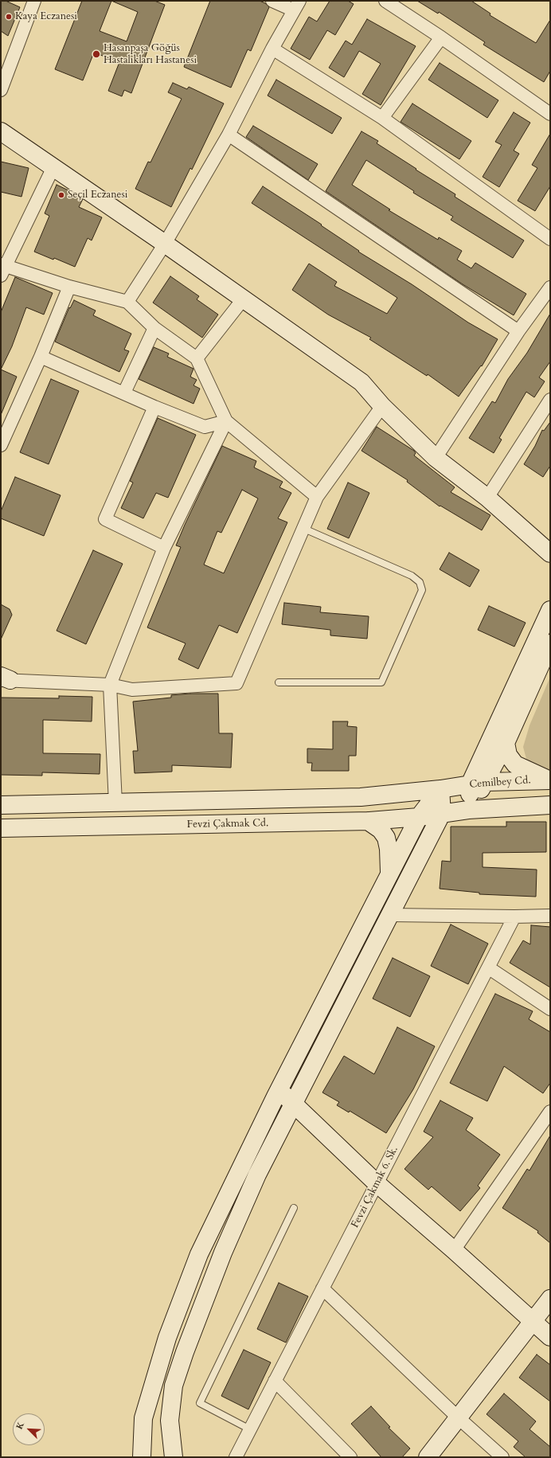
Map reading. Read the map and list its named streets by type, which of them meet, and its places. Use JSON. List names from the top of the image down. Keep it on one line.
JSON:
{"streets":{"street":["Cemilbey Cd.","Fevzi Çakmak Cd.","Fevzi Çakmak 6. Sk."]},"places":["Kaya Eczanesi","Hasanpaşa Göğüs Hastalıkları Hastanesi","Seçil Eczanesi"],"north":"top left"}
